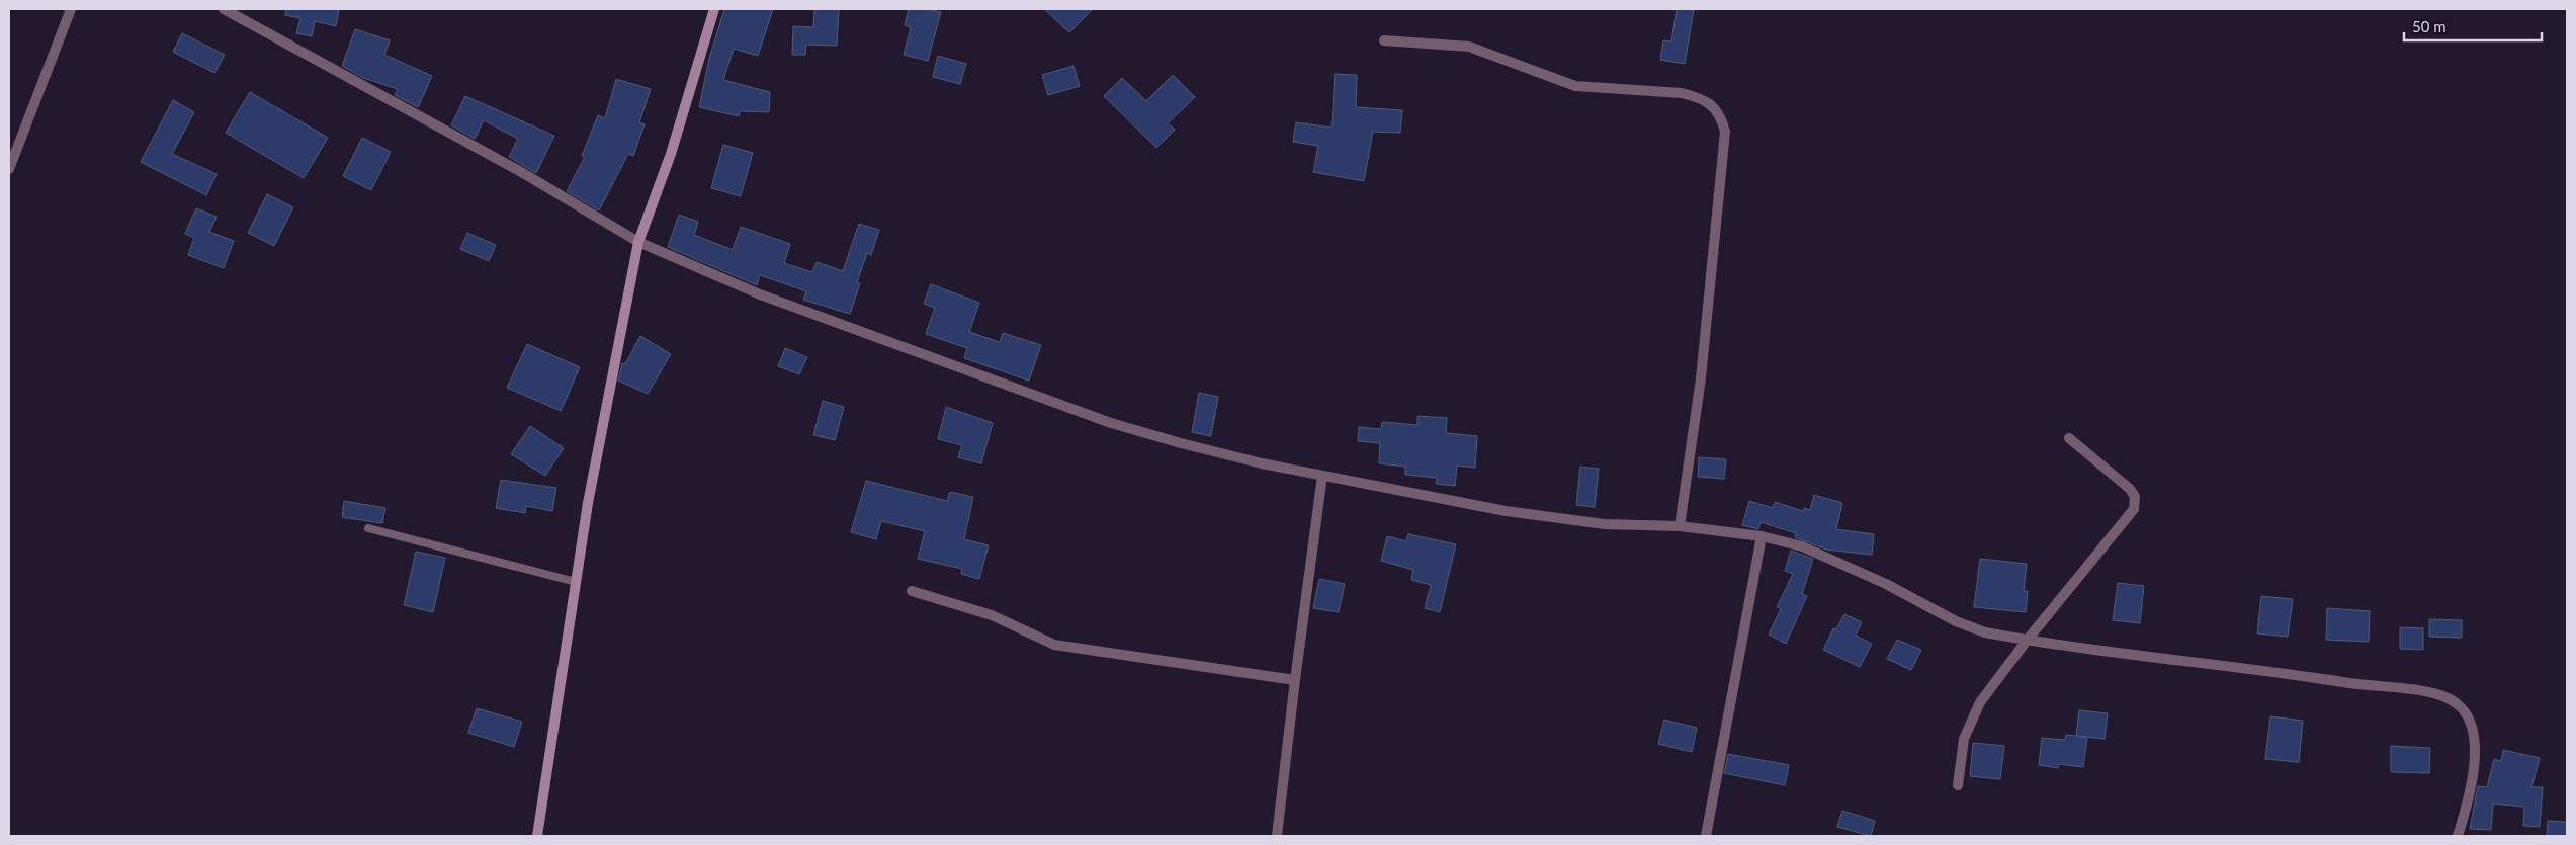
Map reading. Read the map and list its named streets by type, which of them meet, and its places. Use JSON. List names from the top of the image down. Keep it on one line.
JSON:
{"scale_bar":"50 m"}
